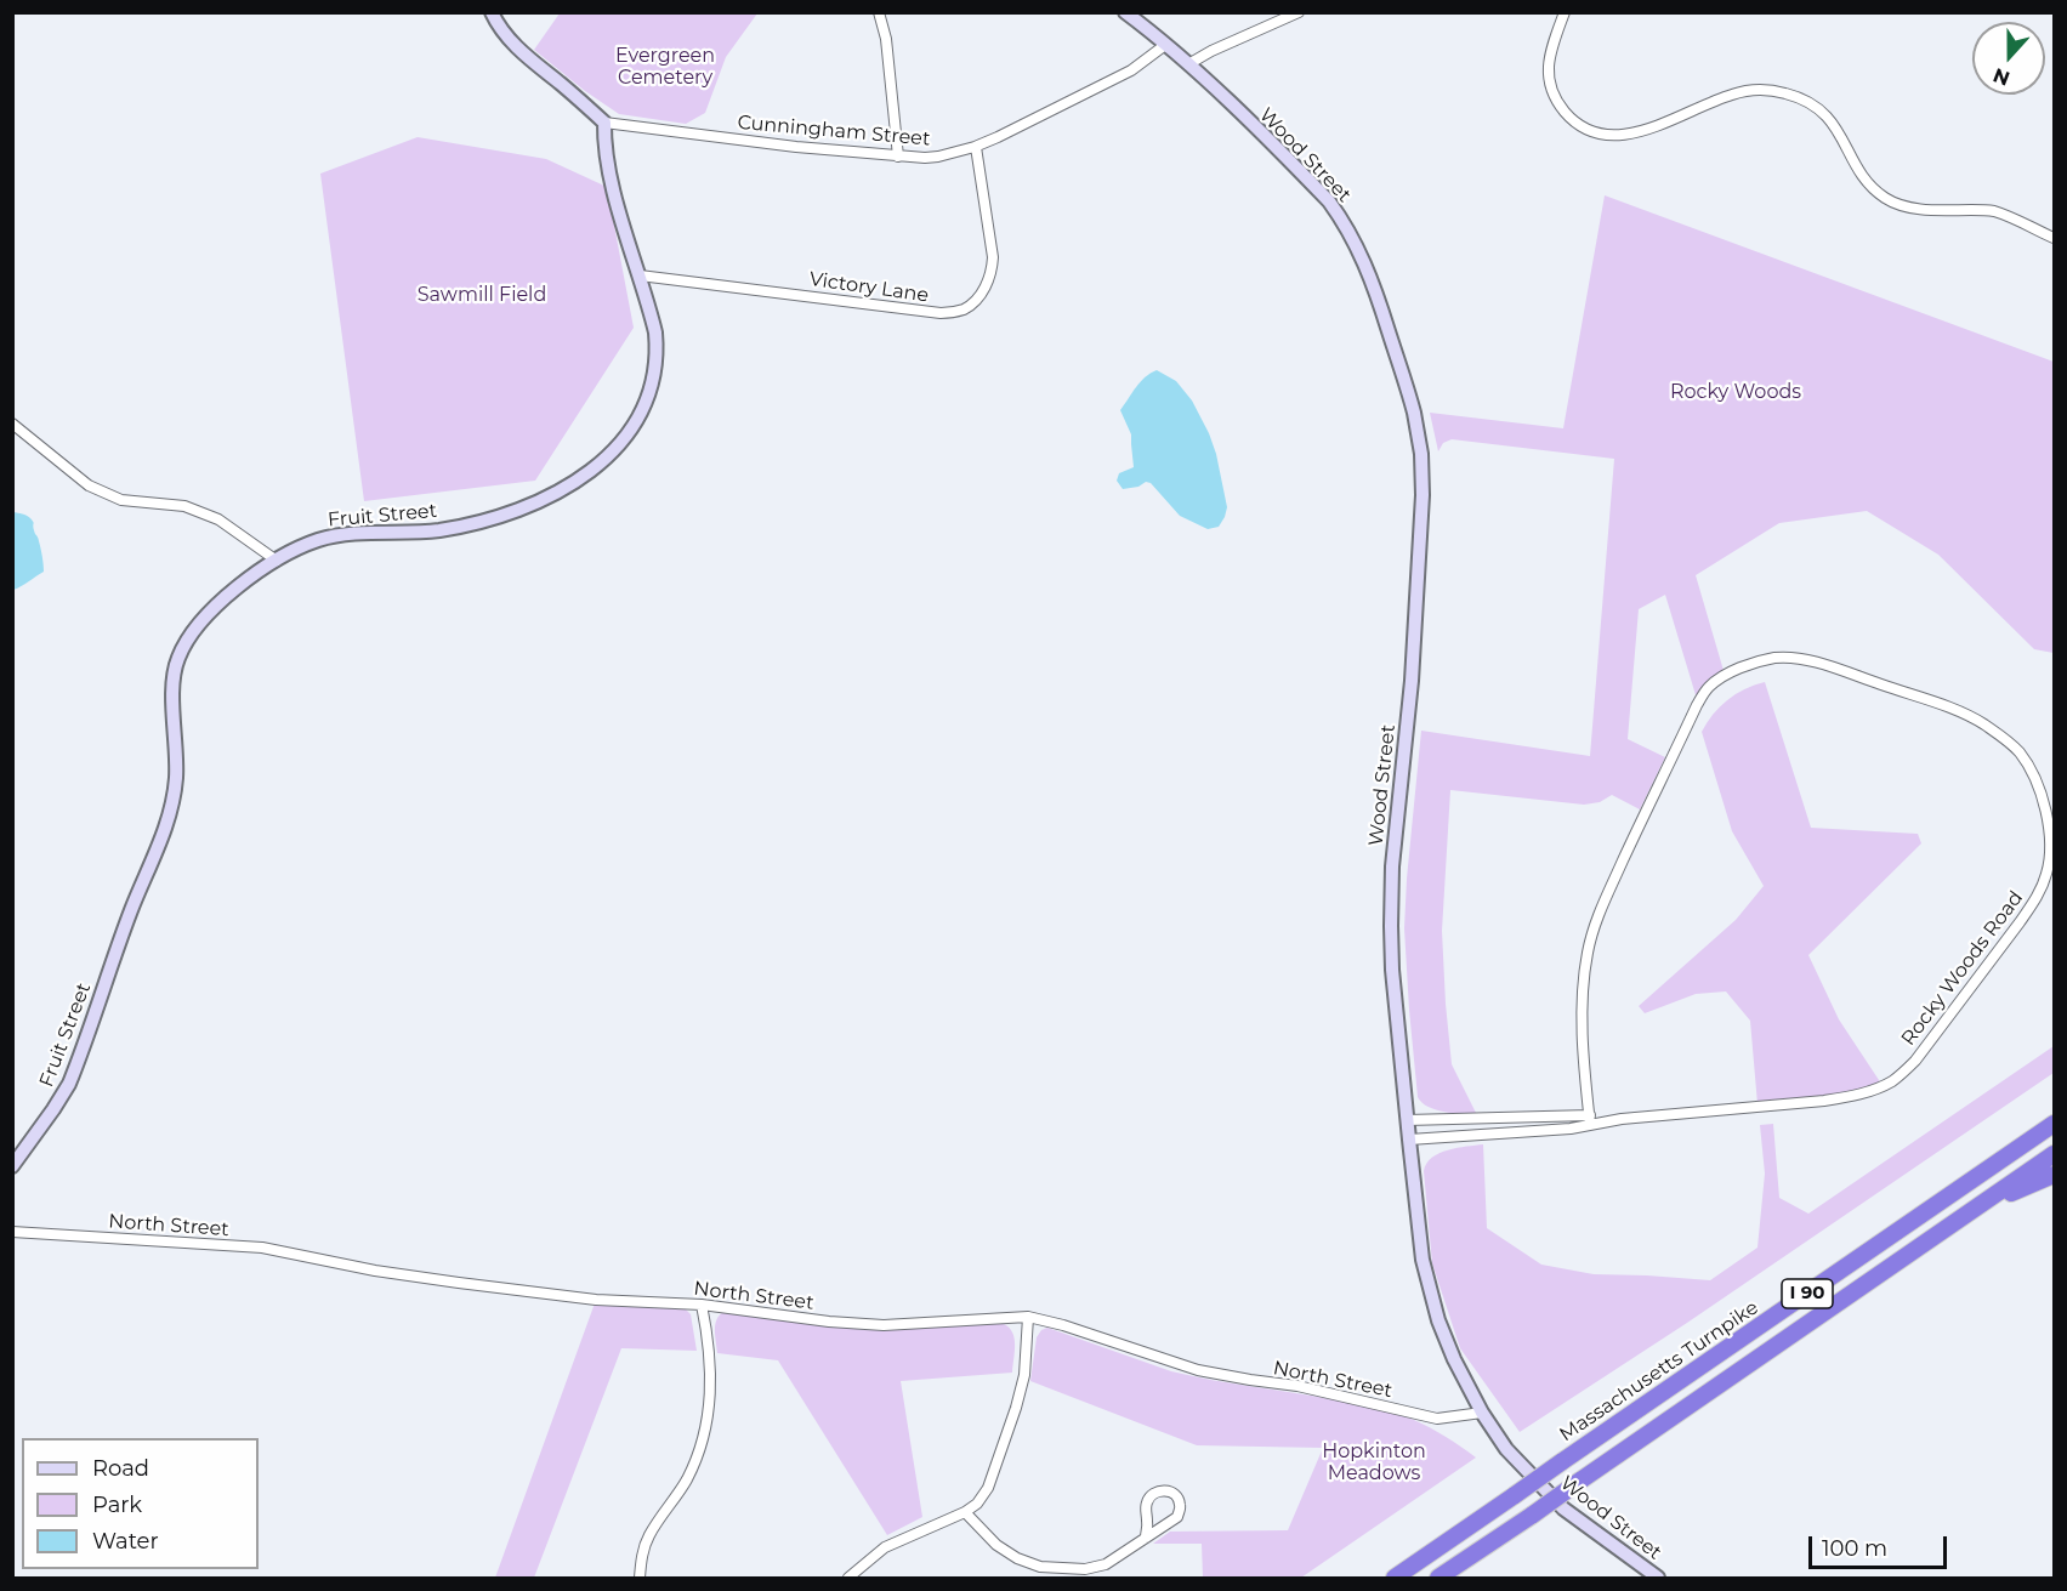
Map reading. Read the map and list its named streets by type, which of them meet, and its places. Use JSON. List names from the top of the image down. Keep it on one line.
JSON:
{"streets":{"highway":["I 90","Massachusetts Turnpike"],"main road":["Wood Street","Fruit Street"],"street":["Cunningham Street","Victory Lane","Rocky Woods Road","North Street"]},"crossings":[["Cunningham Street","Wood Street"],["Cunningham Street","Victory Lane"],["Cunningham Street","Fruit Street"],["Wood Street","Rocky Woods Road"],["Wood Street","North Street"],["Victory Lane","Fruit Street"]],"parks":["Evergreen Cemetery","Sawmill Field","Rocky Woods","Hopkinton Meadows"],"legend":["Road","Park","Water"],"scale_bar":"100 m","north":"bottom"}
